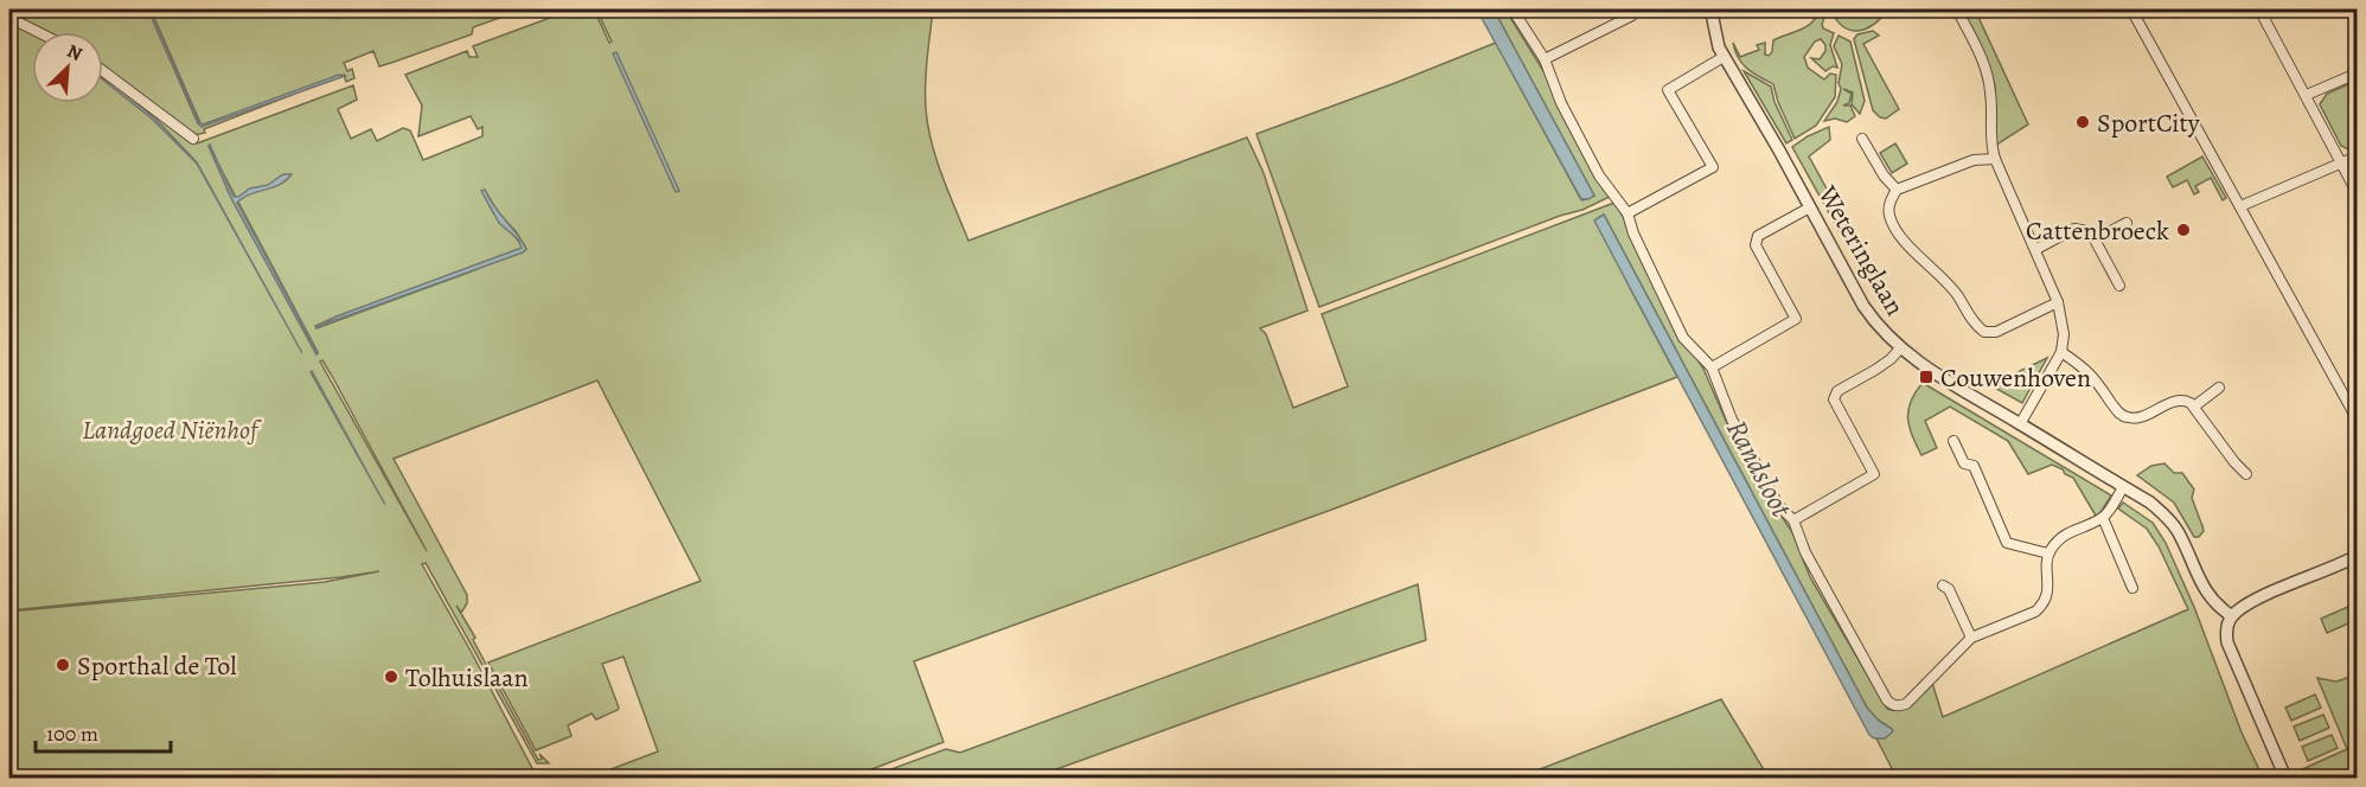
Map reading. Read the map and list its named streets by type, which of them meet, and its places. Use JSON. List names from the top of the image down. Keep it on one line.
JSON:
{"streets":{"street":["Weteringlaan"]},"water":["Randsloot"],"parks":["Landgoed Niënhof"],"places":{"other":["SportCity","Cattenbroeck","Sporthal de Tol","Tolhuislaan"],"transit":["Couwenhoven"]},"scale_bar":"100 m","north":"top right"}
